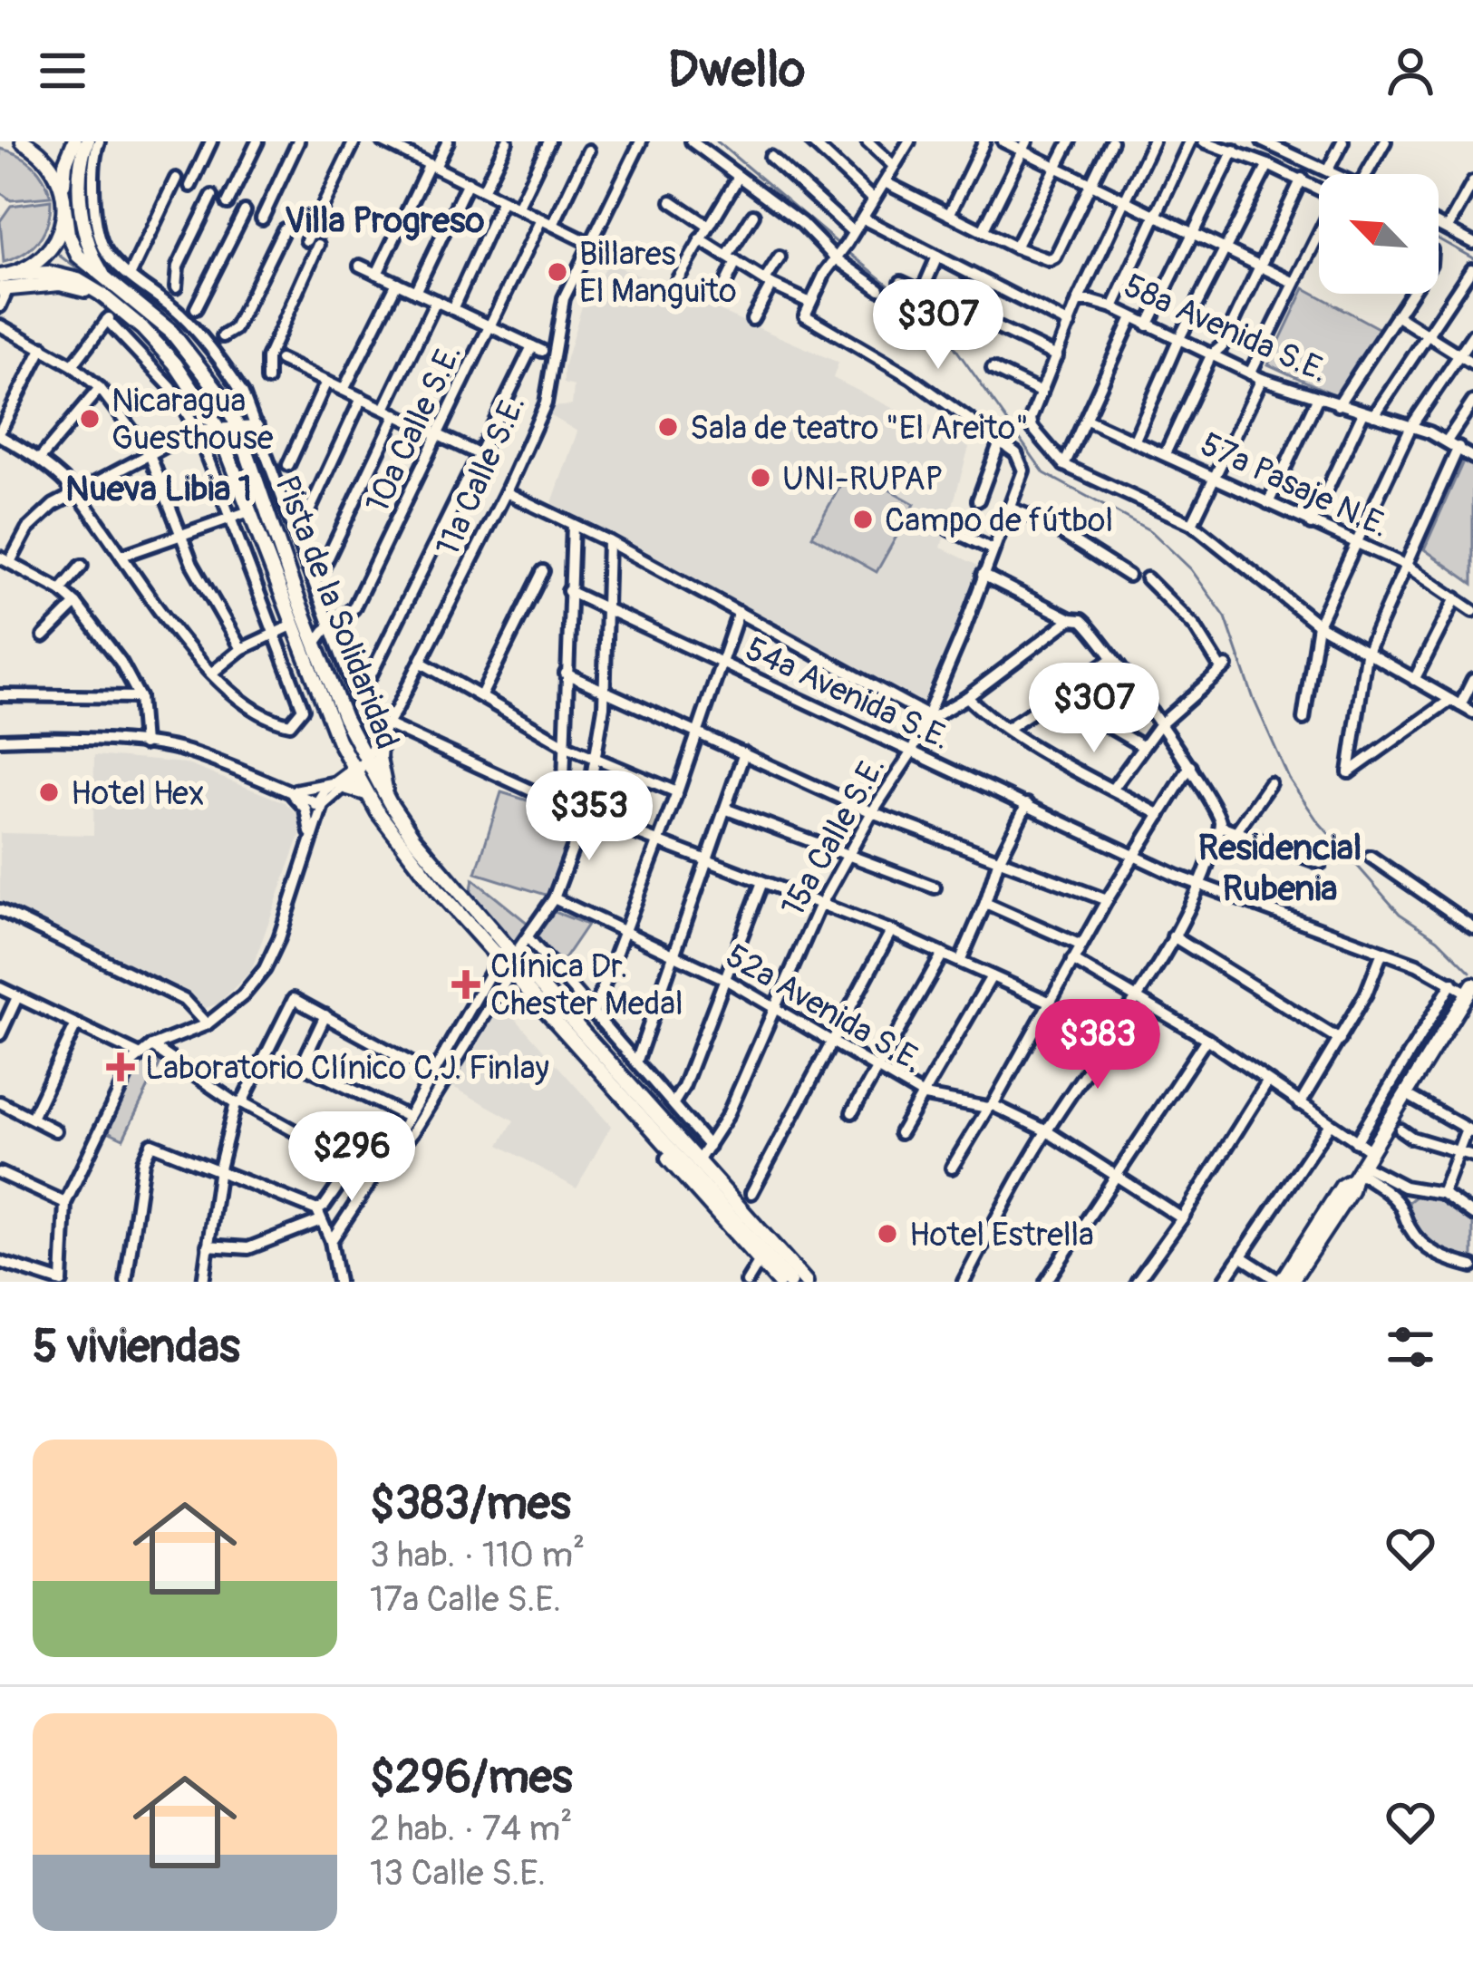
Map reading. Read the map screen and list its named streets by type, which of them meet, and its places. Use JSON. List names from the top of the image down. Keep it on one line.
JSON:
{"streets":{"main road":["Pista de la Solidaridad"],"street":["58a Avenida S.E.","10a Calle S.E.","11a Calle S.E.","57a Pasaje N.E.","54a Avenida S.E.","15a Calle S.E.","52a Avenida S.E."]},"crossings":[["10a Calle S.E.","Pista de la Solidaridad"],["11a Calle S.E.","Pista de la Solidaridad"],["Pista de la Solidaridad","15a Calle S.E."],["54a Avenida S.E.","15a Calle S.E."],["15a Calle S.E.","52a Avenida S.E."]],"districts":["Villa Progreso","Nueva Libia 1","Residencial Rubenia"],"places":{"other":["Billares El Manguito","Nicaragua Guesthouse","Sala de teatro \"El Areito\"","UNI-RUPAP","Campo de fútbol","Hotel Hex","Hotel Estrella"],"health":["Clínica Dr. Chester Medal","Laboratorio Clínico C.J. Finlay"]},"north":"top left","page":{"header":"Dwello","price":["$307","$307","$353","$383","$296"],"heading":"5 viviendas","list":[{"name":"$383/mes","note":"3 hab. · 110 m² · 17a Calle S.E."},{"name":"$296/mes","note":"2 hab. · 74 m² · 13 Calle S.E."}]}}
